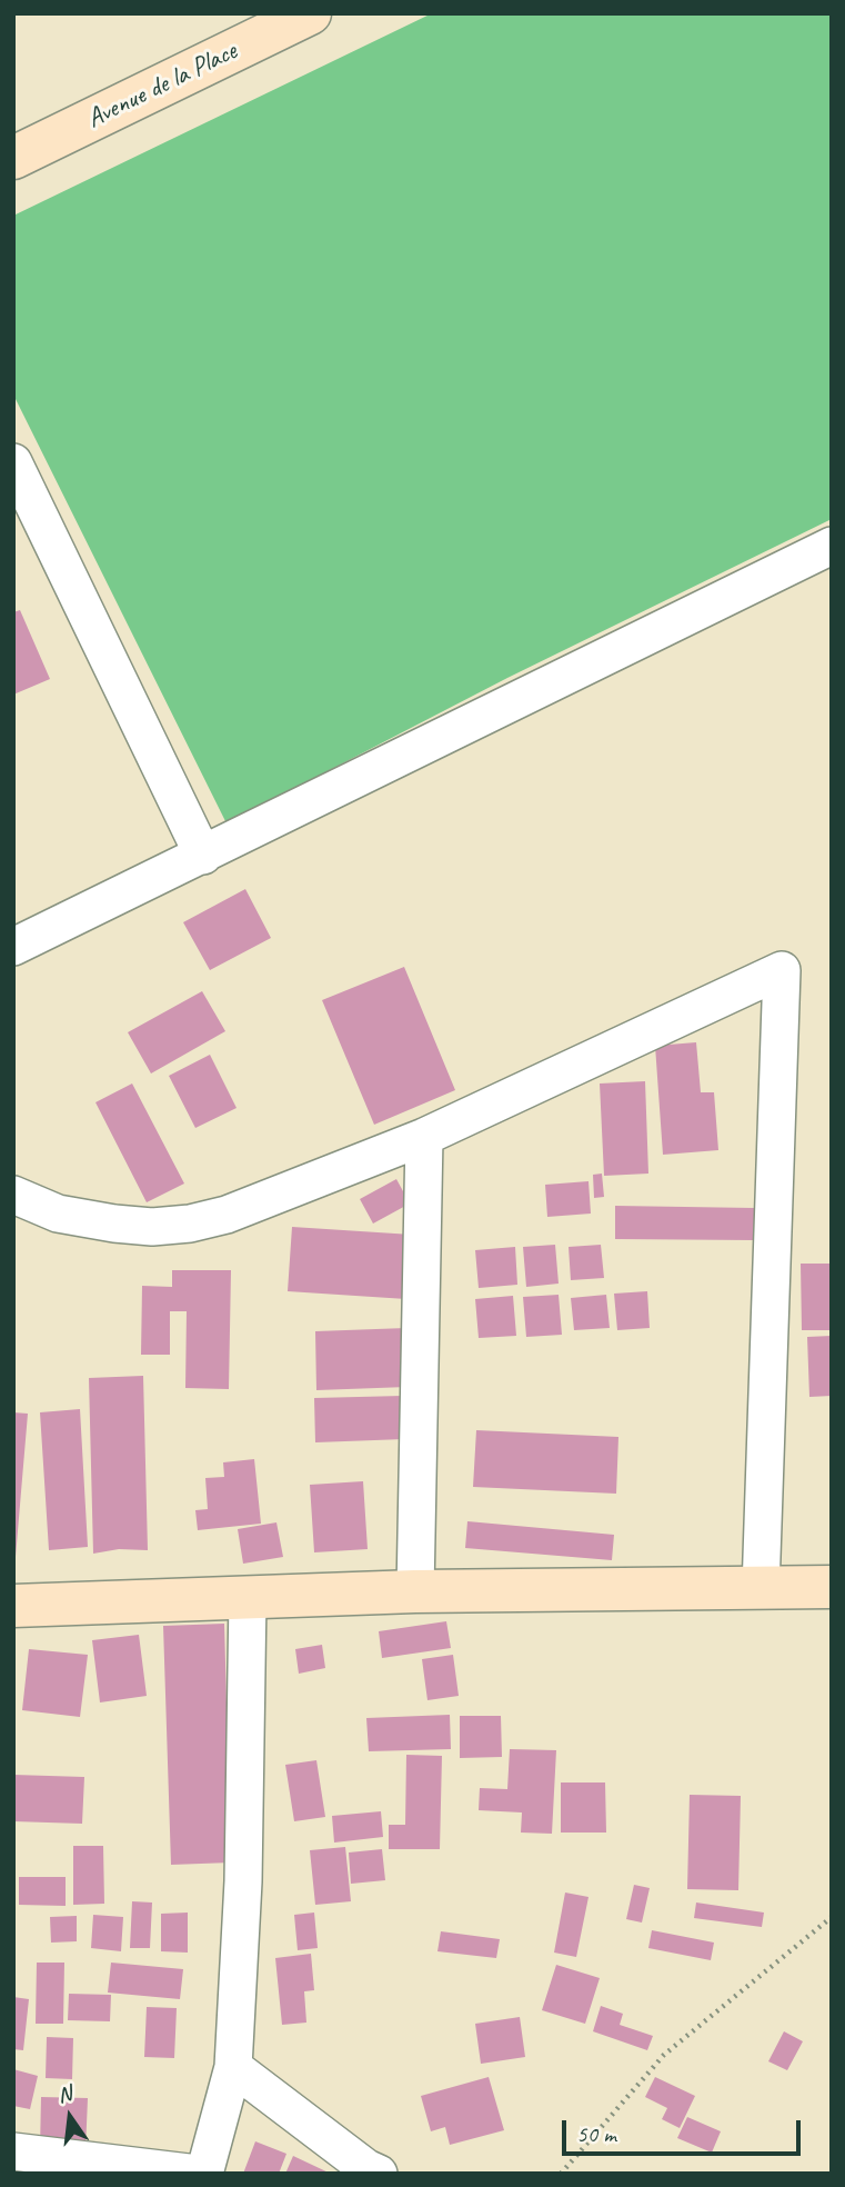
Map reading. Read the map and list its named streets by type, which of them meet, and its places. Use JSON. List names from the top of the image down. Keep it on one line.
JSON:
{"streets":{"street":["Avenue de la Place"]},"scale_bar":"50 m","north":"top"}
